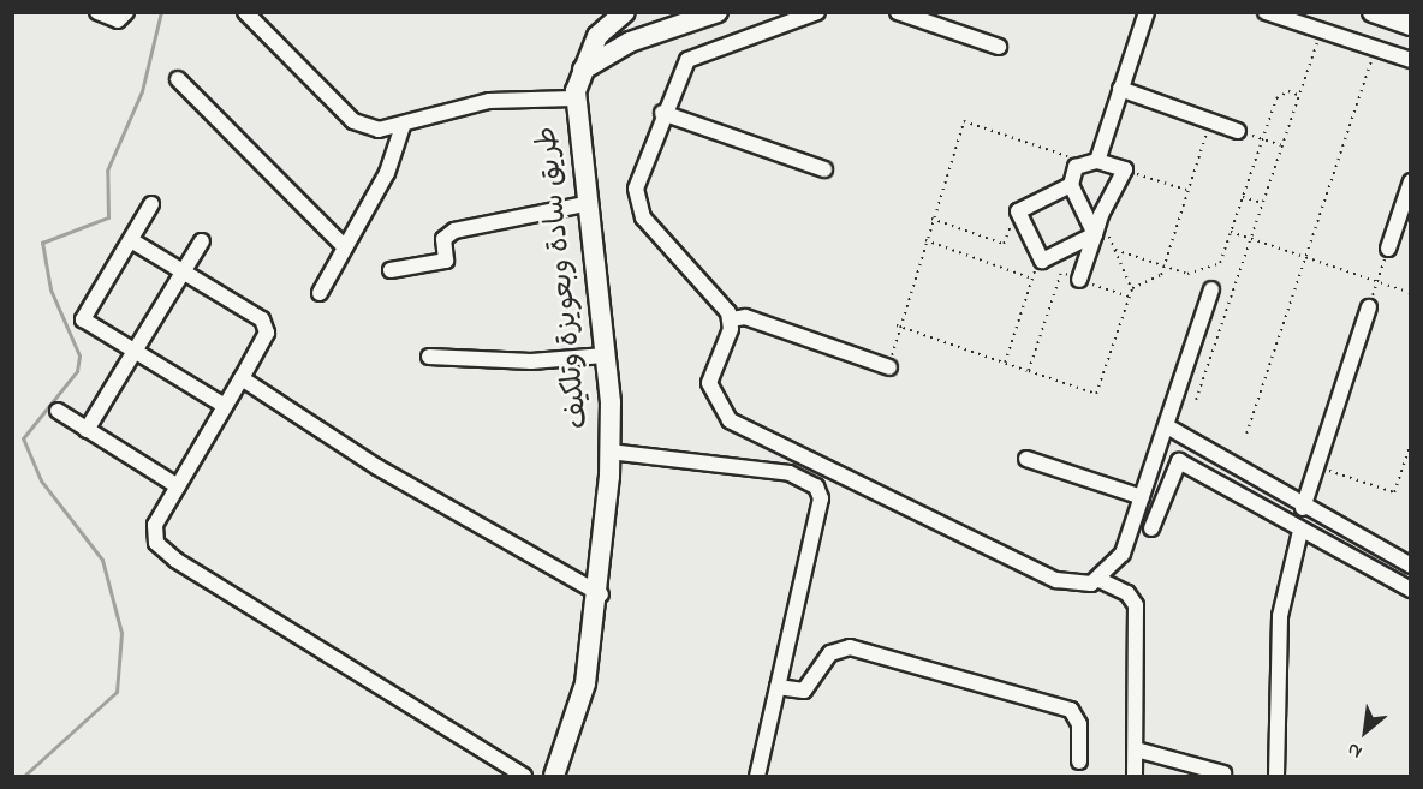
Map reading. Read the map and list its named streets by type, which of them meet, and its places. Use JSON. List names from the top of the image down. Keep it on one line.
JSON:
{"streets":{"main road":["طريق سادة وبعويزة وتلكيف"]},"north":"bottom left"}
